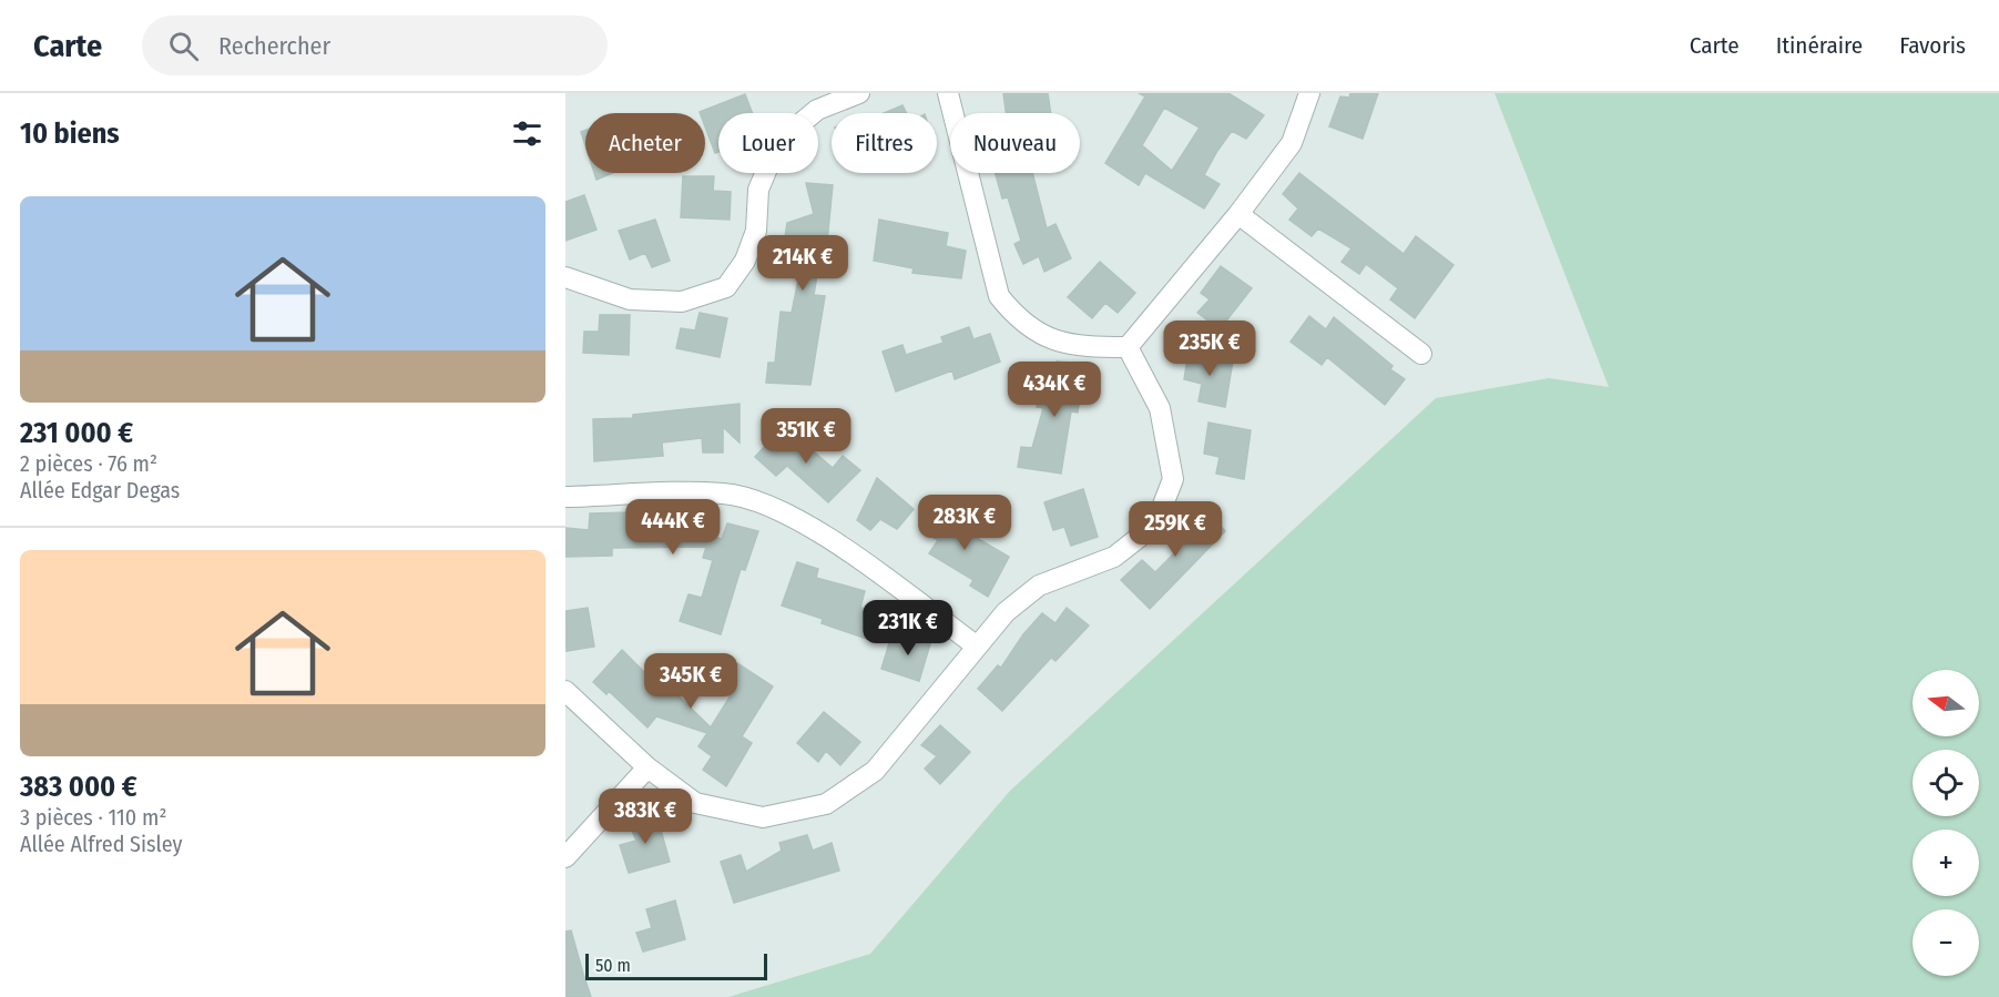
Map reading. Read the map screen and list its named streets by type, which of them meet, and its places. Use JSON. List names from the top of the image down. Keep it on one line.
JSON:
{"scale_bar":"50 m","north":"left","page":{"header":"Carte","search":"Rechercher","nav":["Carte","Itinéraire","Favoris"],"heading":"10 biens","chip":["Acheter","Louer","Filtres","Nouveau"],"list":[{"name":"231 000 €","note":"2 pièces · 76 m² · Allée Edgar Degas"},{"name":"383 000 €","note":"3 pièces · 110 m² · Allée Alfred Sisley"}],"price":["214K €","235K €","434K €","351K €","283K €","444K €","259K €","231K €","345K €","383K €"],"map_buttons":["+","−"],"scale":"50 m"}}
